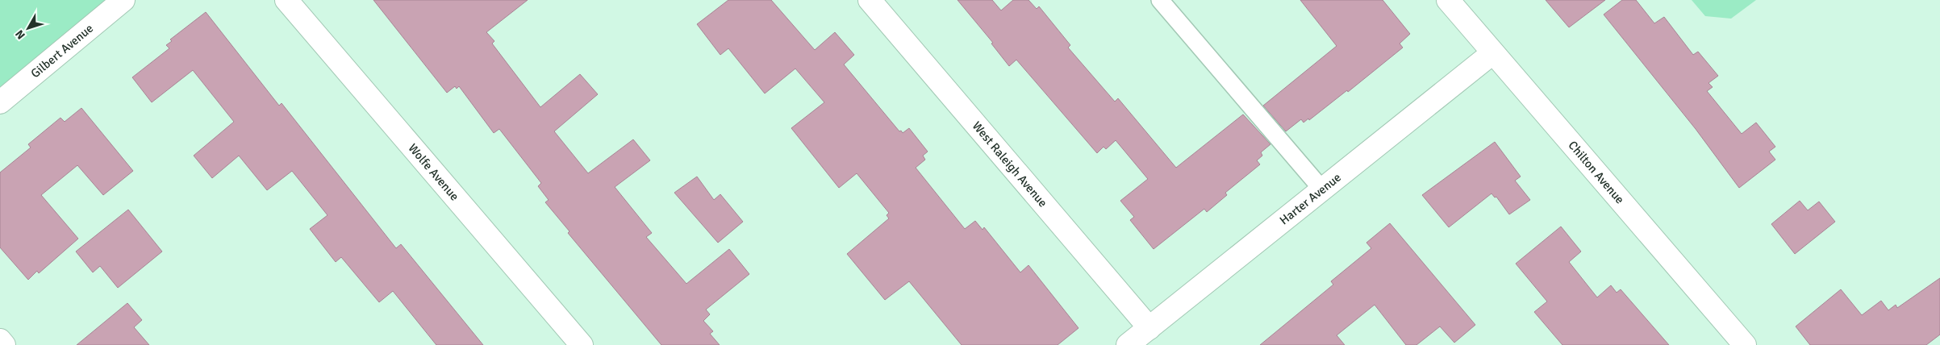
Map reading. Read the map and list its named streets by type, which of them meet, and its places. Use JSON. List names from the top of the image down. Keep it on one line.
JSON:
{"streets":{"street":["Gilbert Avenue","West Raleigh Avenue","Wolfe Avenue","Chilton Avenue","Harter Avenue"]},"crossings":[["West Raleigh Avenue","Harter Avenue"],["Chilton Avenue","Harter Avenue"]],"north":"bottom left"}
